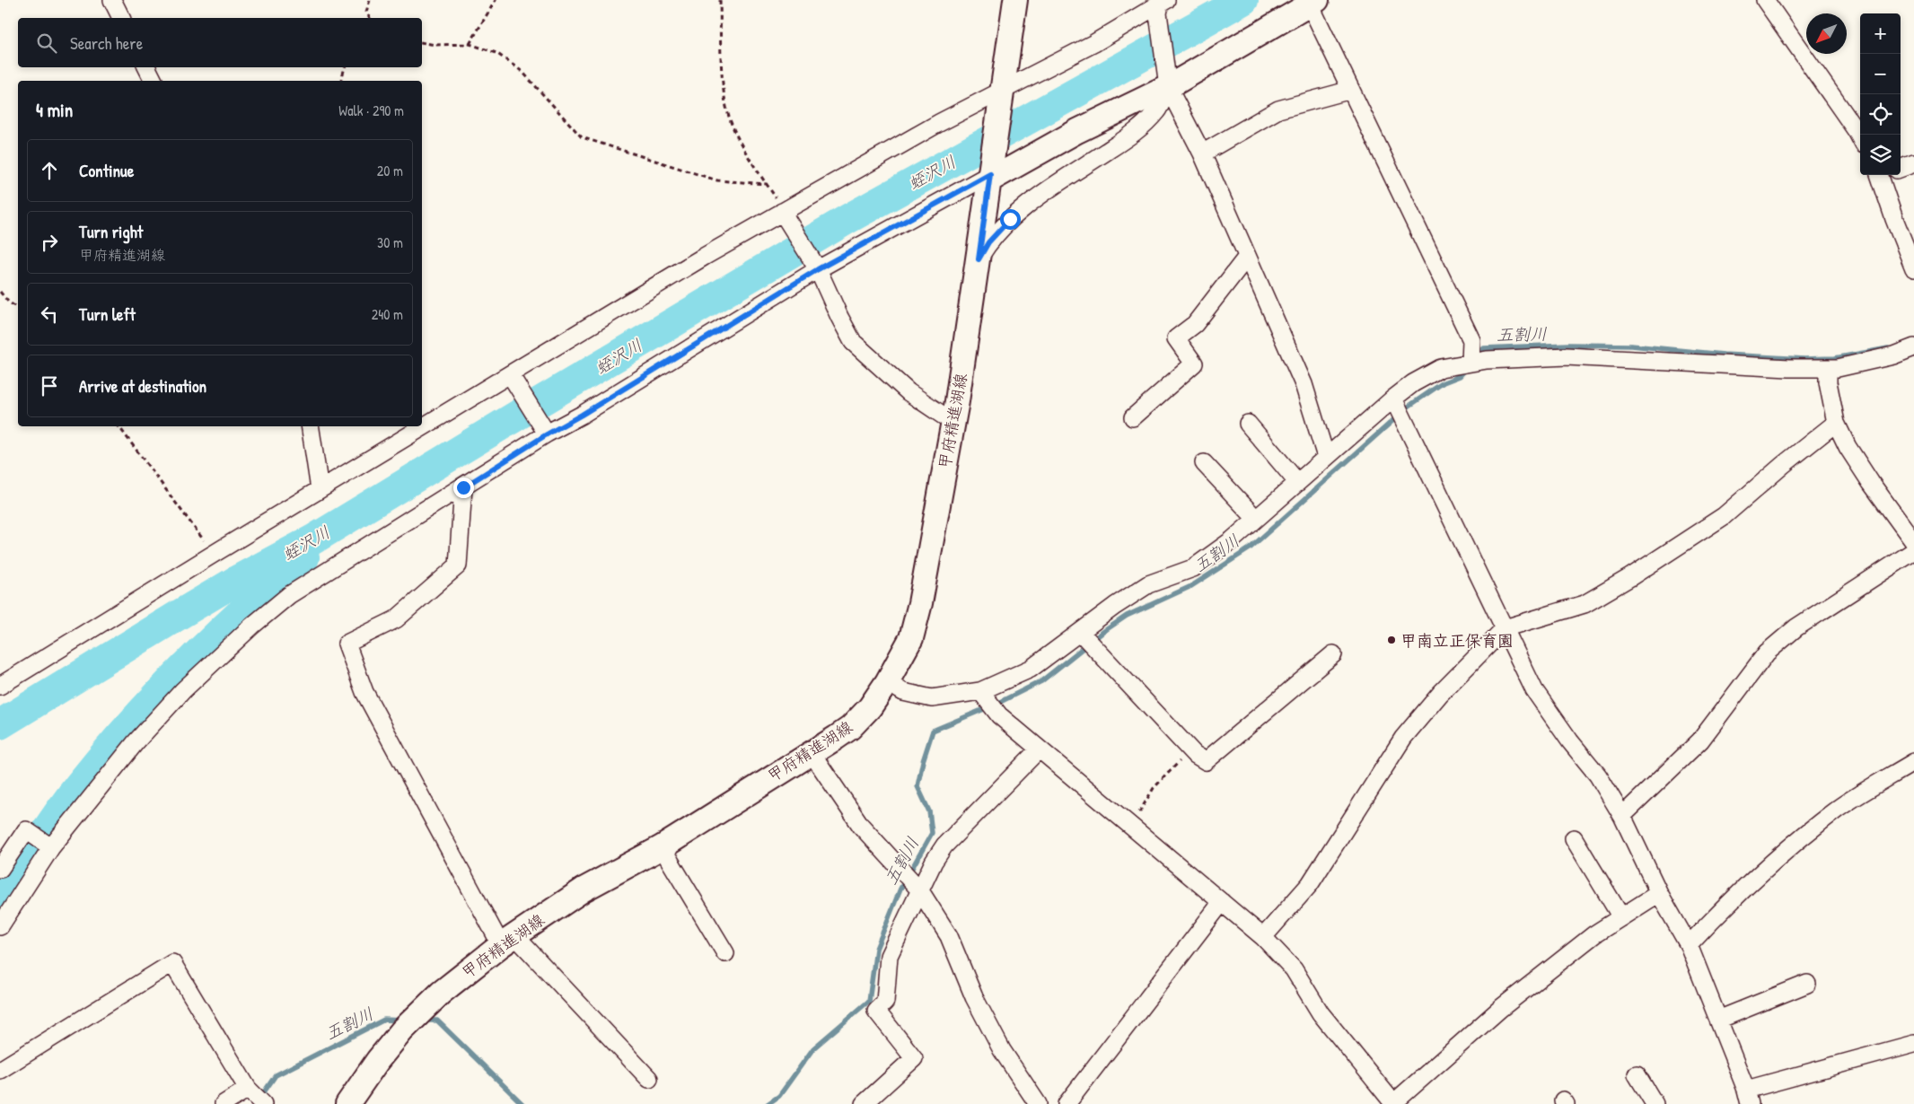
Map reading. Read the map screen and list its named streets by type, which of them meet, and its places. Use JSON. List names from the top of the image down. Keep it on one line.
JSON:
{"streets":{"main road":["甲府精進湖線"]},"water":["蛭沢川","五割川"],"places":["甲南立正保育園"],"north":"bottom left","page":{"map_buttons":["+","−"],"search":"Search here","heading":["4 min","Walk · 290 m"],"list":[["Continue","20 m"],["Turn right","甲府精進湖線","30 m"],["Turn left","240 m"],"Arrive at destination"]}}
